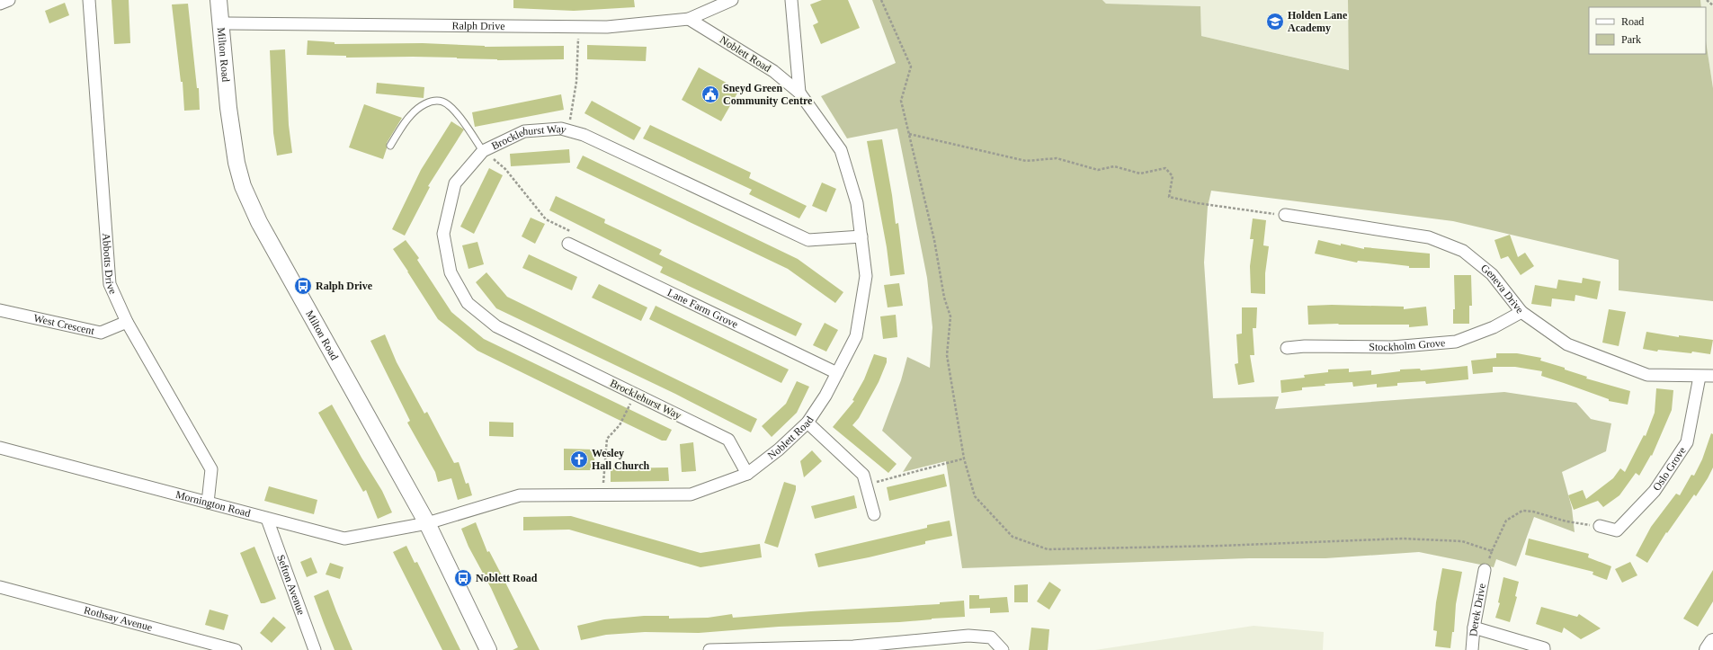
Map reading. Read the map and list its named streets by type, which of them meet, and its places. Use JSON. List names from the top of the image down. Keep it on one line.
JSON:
{"streets":{"street":["Ralph Drive","Milton Road","Noblett Road","Brocklehurst Way","Abbotts Drive","Geneva Drive","Lane Farm Grove","West Crescent","Stockholm Grove","Oslo Grove","Mornington Road","Sefton Avenue","Derek Drive","Rothsay Avenue"]},"crossings":[["Ralph Drive","Milton Road"],["Ralph Drive","Noblett Road"],["Milton Road","Noblett Road"],["Milton Road","Mornington Road"],["Noblett Road","Brocklehurst Way"],["Noblett Road","Lane Farm Grove"],["Noblett Road","Mornington Road"],["Abbotts Drive","West Crescent"],["Abbotts Drive","Mornington Road"],["Geneva Drive","Stockholm Grove"],["Geneva Drive","Oslo Grove"],["Mornington Road","Sefton Avenue"]],"places":{"school or university":["Holden Lane Academy"],"public building":["Sneyd Green Community Centre"],"bus stop":["Ralph Drive","Noblett Road"],"church":["Wesley Hall Church"]},"legend":["Road","Park"]}
